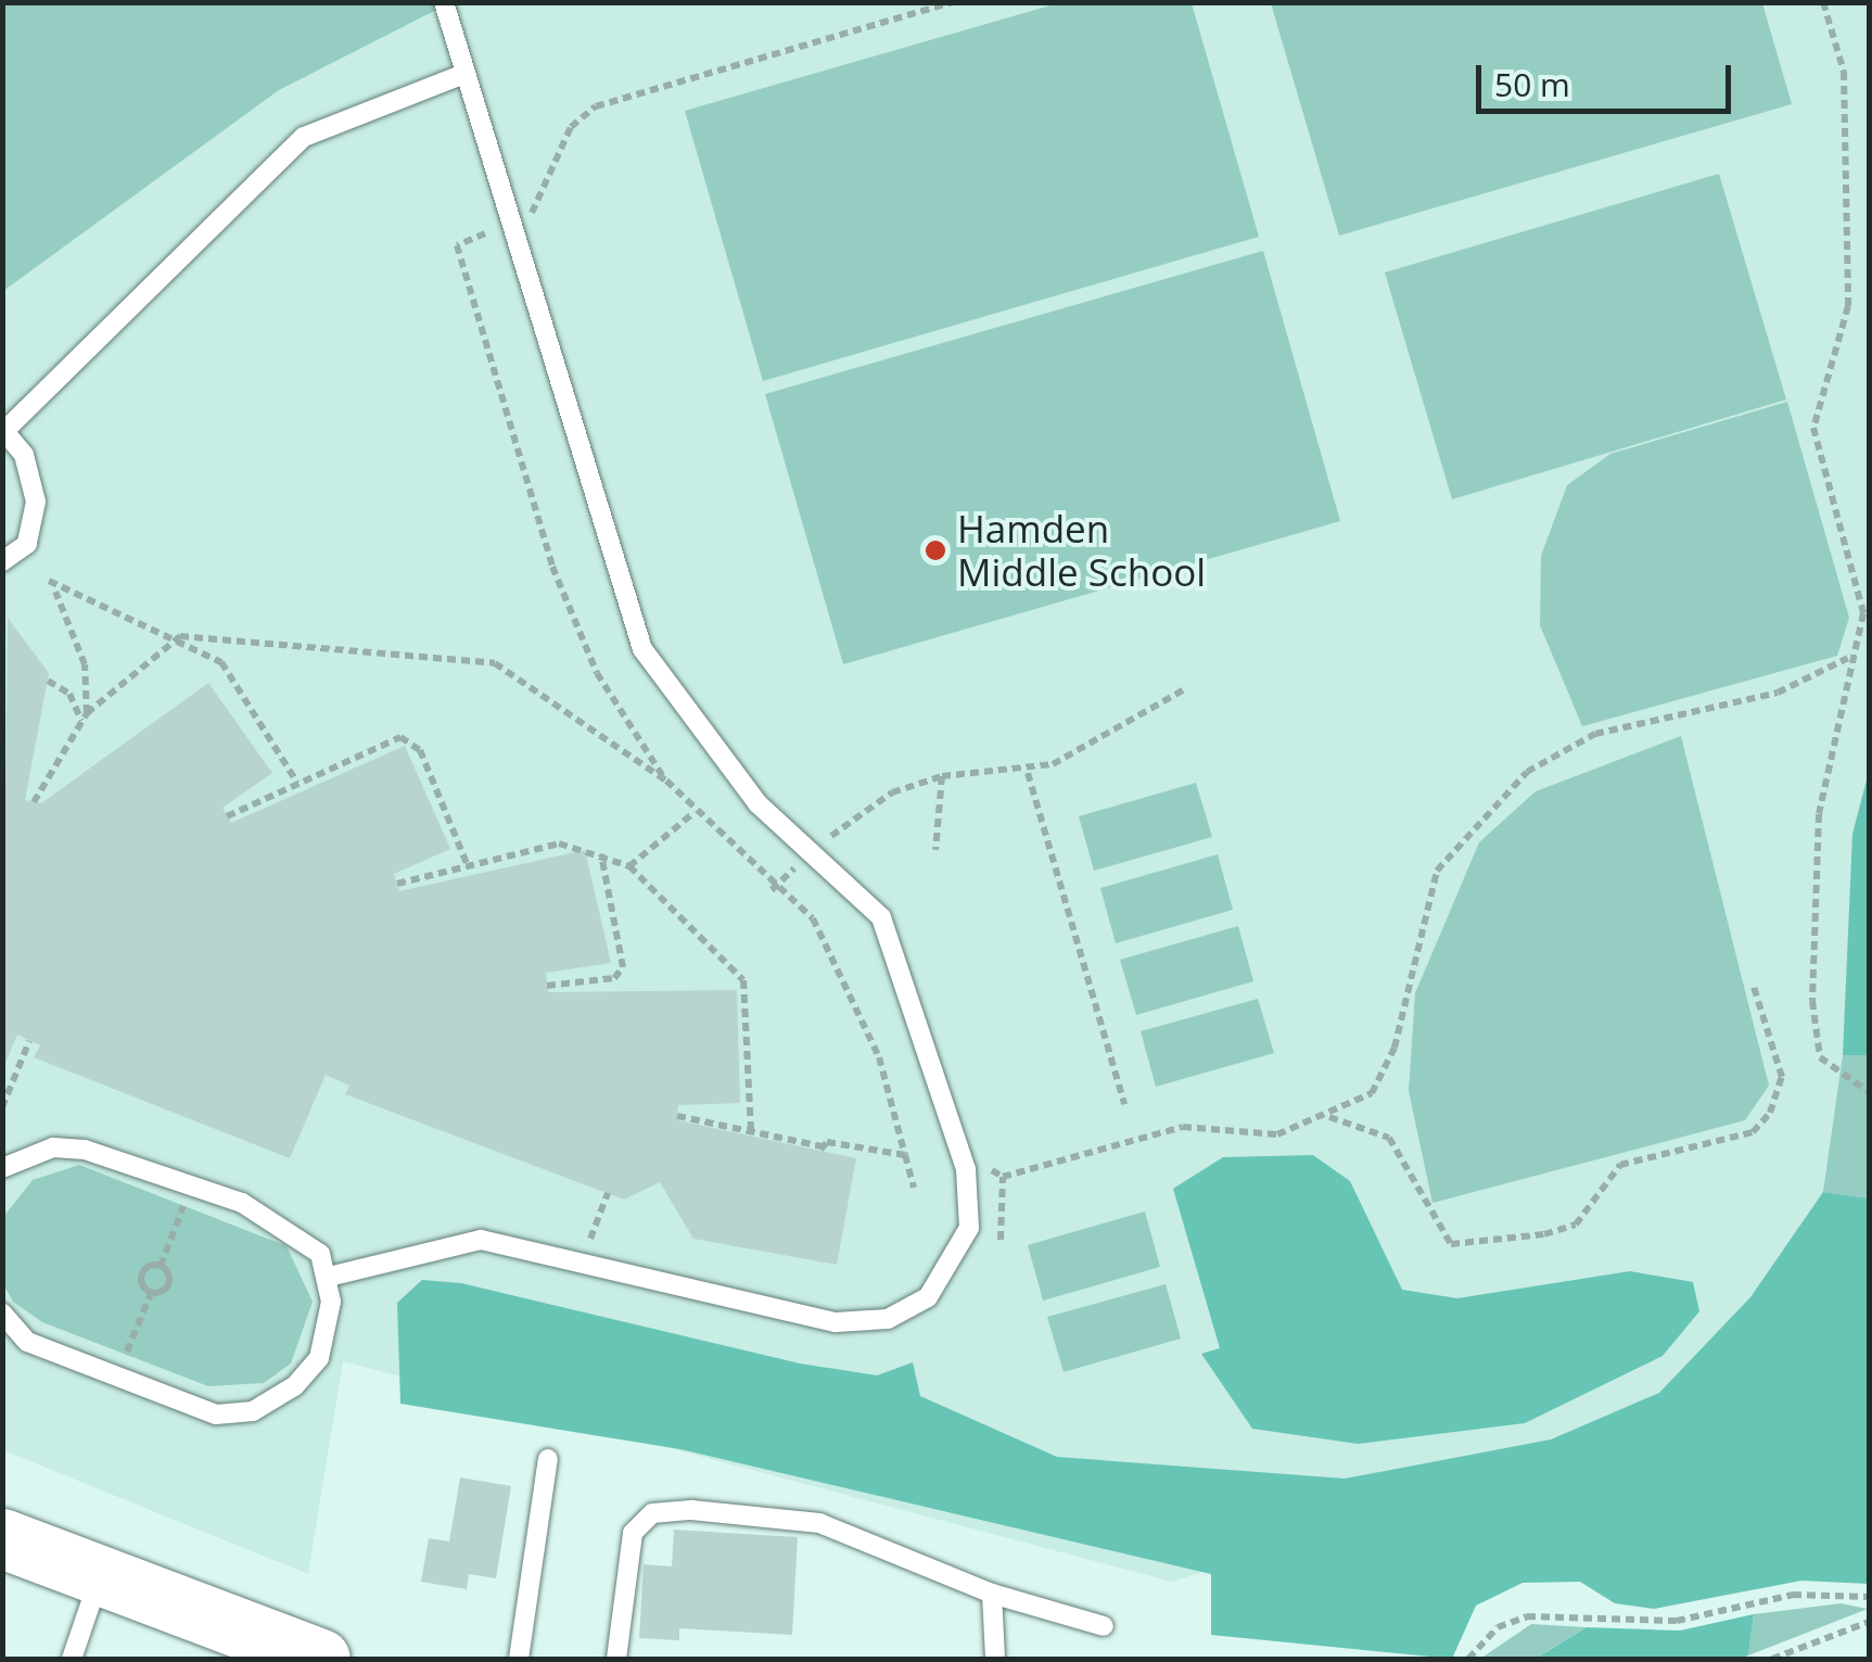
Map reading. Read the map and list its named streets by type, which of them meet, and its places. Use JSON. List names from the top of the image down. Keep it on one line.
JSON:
{"places":["Hamden Middle School"],"scale_bar":"50 m"}
